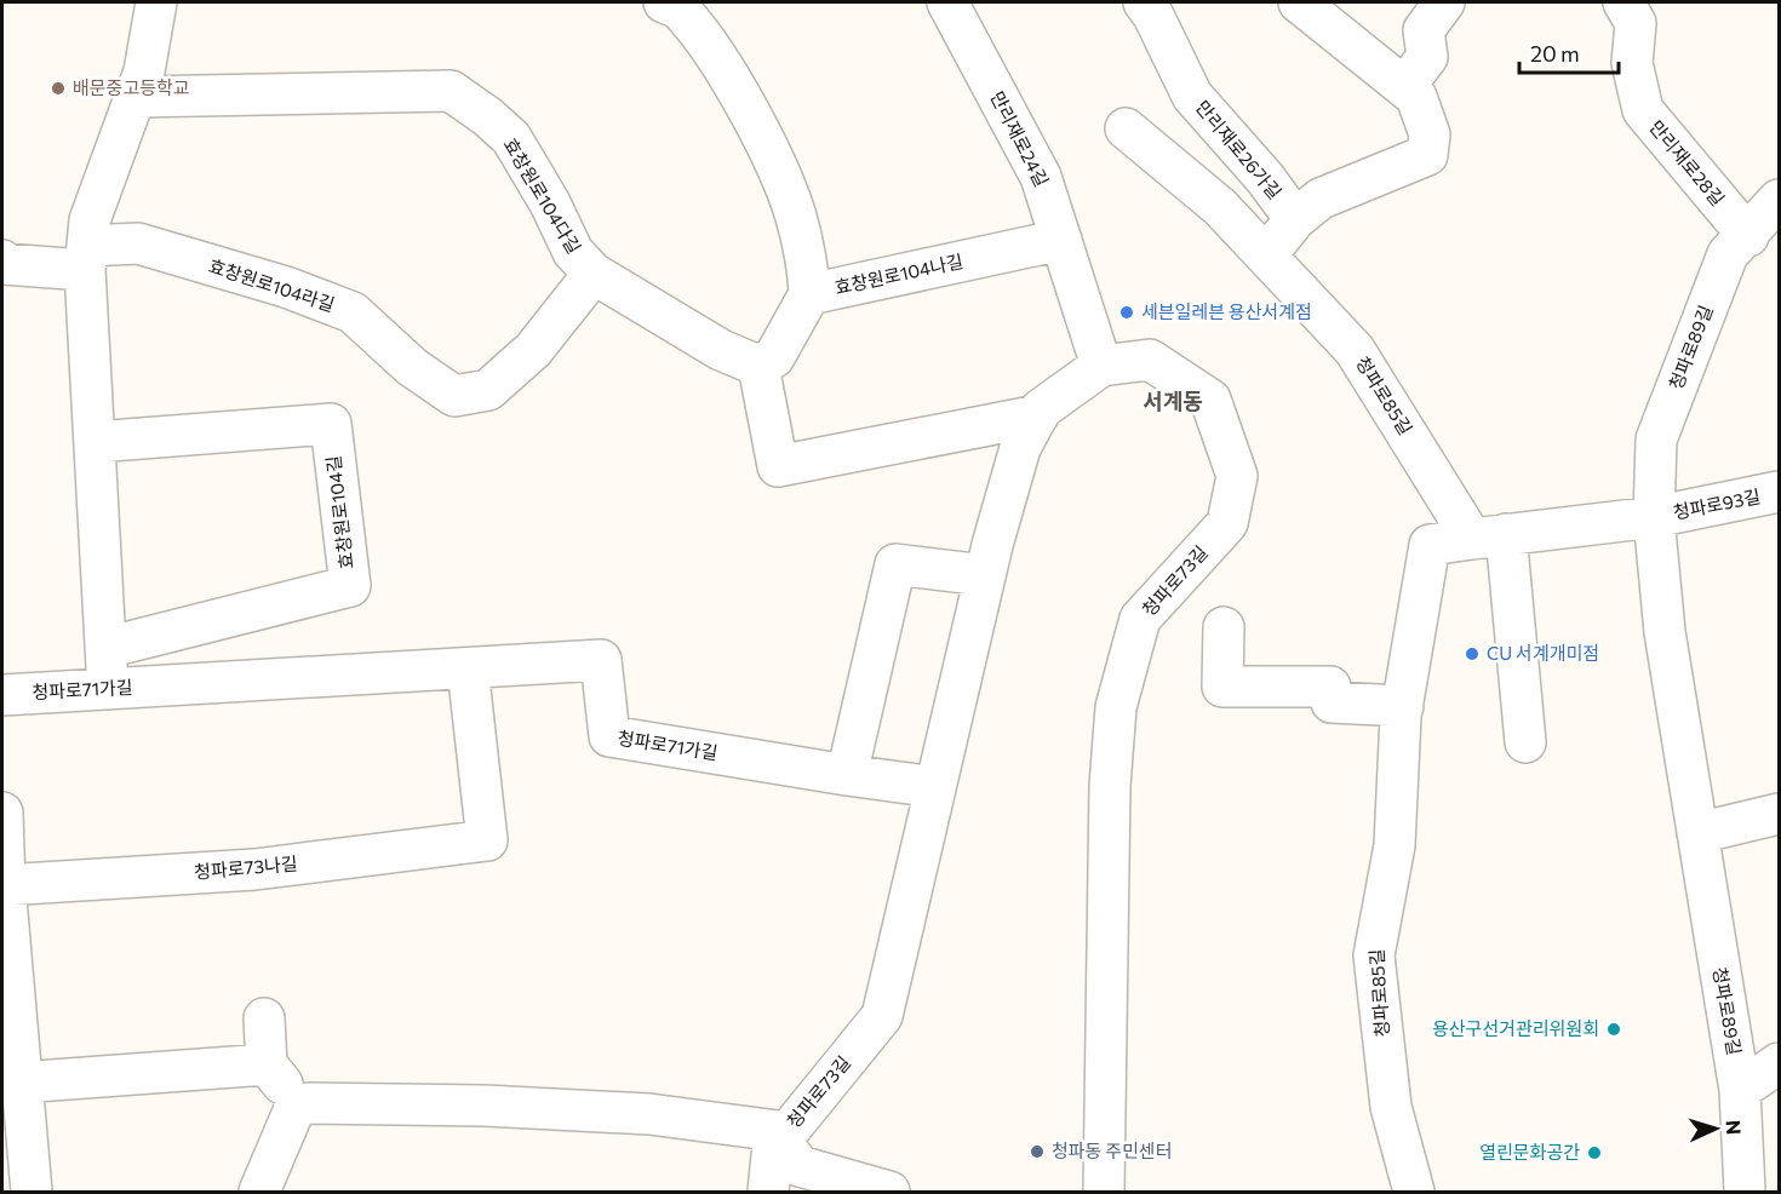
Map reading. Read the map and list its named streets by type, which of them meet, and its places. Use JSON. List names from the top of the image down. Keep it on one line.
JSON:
{"streets":{"street":["만리재로24길","만리재로26가길","만리재로28길","효창원로104다길","효창원로104나길","효창원로104라길","청파로89길","청파로85길","청파로93길","효창원로104길","청파로73길","청파로71가길","청파로73나길"]},"crossings":[["만리재로24길","효창원로104나길"],["만리재로24길","청파로73길"],["만리재로28길","청파로89길"],["효창원로104다길","효창원로104라길"],["효창원로104다길","청파로73길"],["청파로89길","청파로93길"],["청파로73길","청파로71가길"],["청파로71가길","청파로73나길"]],"districts":["서계동"],"places":["배문중고등학교","세븐일레븐 용산서계점","CU 서계개미점","용산구선거관리위원회","청파동 주민센터","열린문화공간"],"scale_bar":"20 m","north":"right"}
